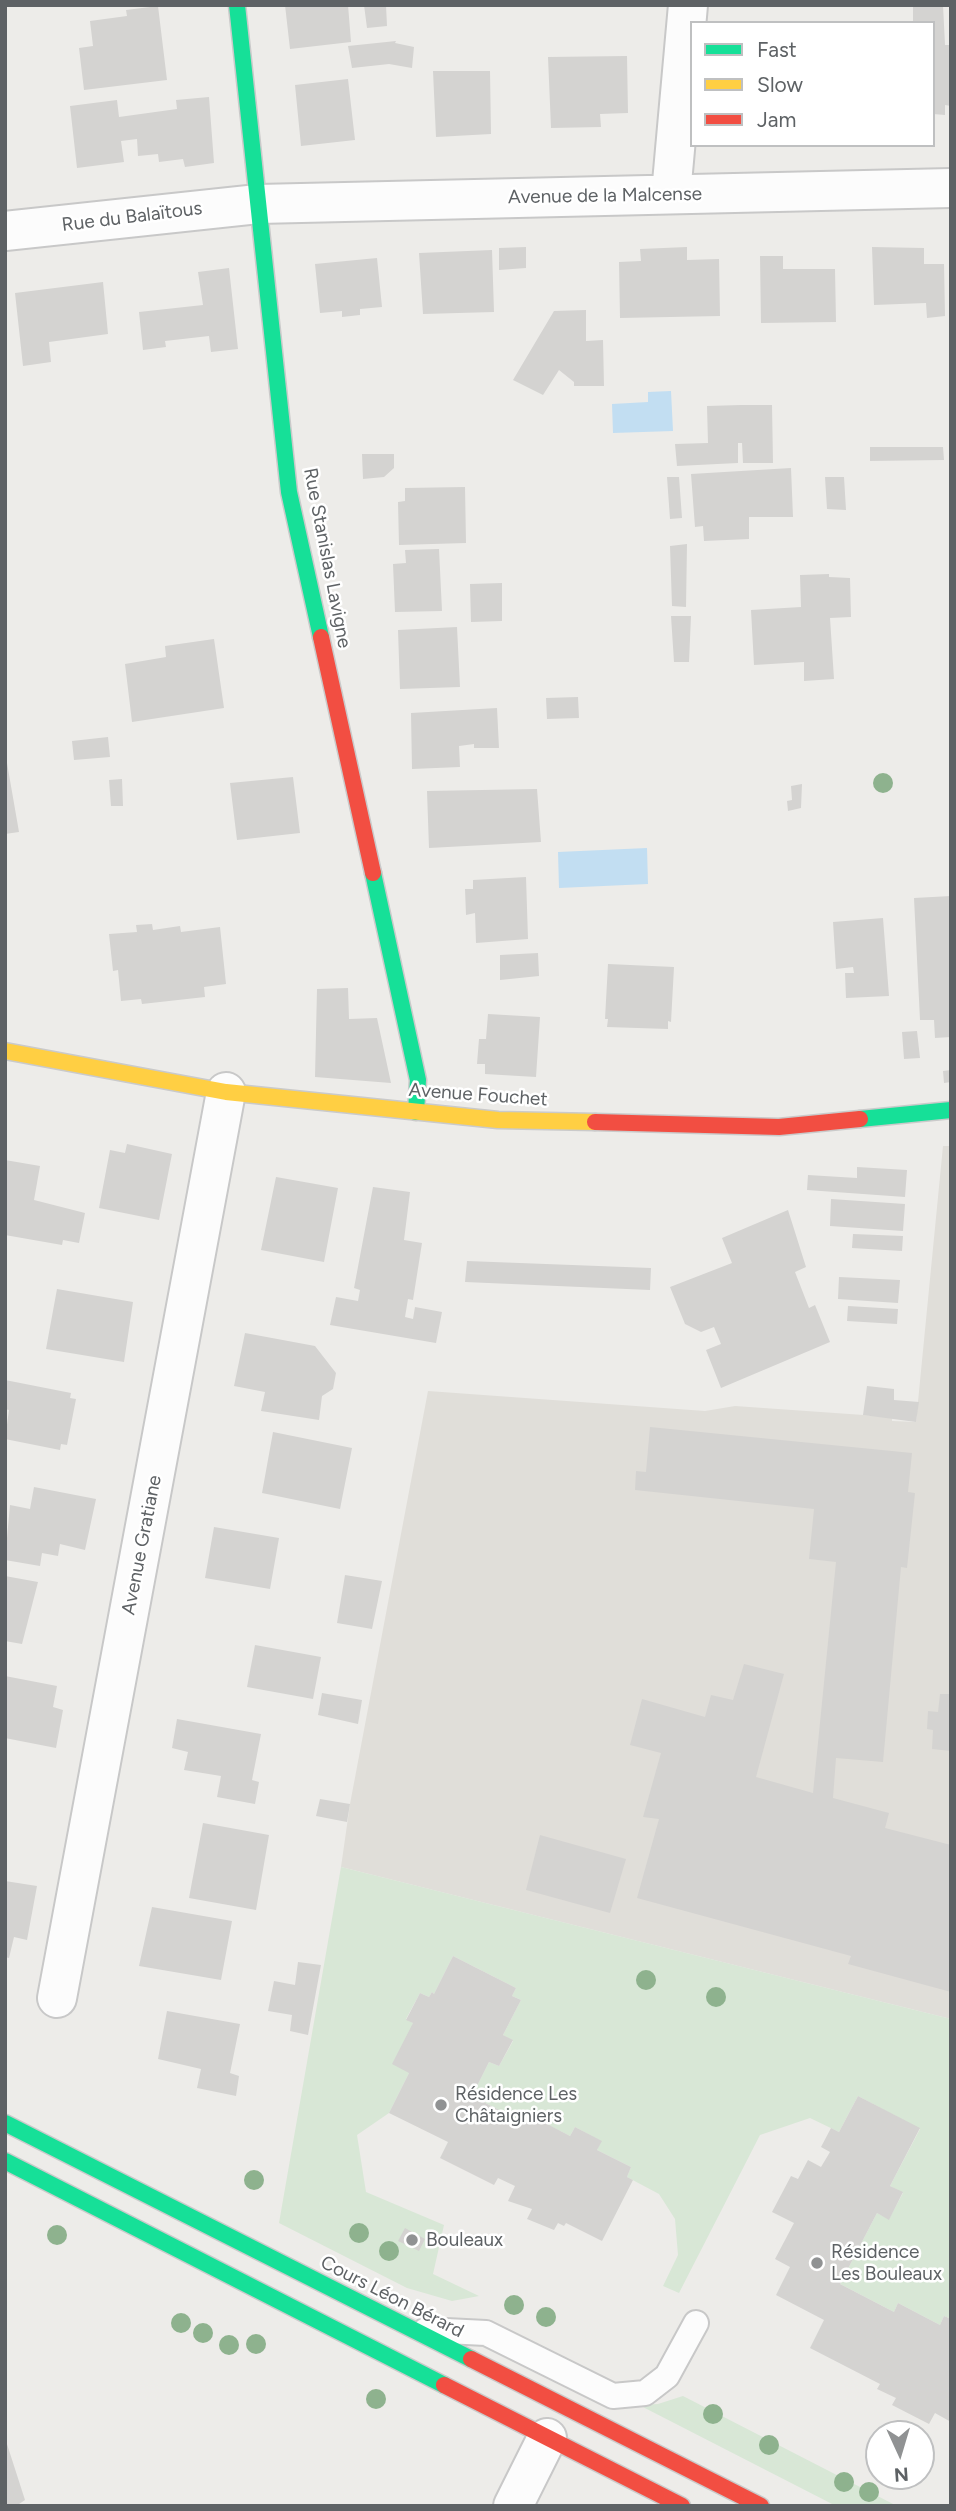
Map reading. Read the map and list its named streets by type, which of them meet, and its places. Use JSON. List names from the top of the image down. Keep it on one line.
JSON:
{"streets":{"street":["Avenue de la Malcense","Rue du Balaïtous","Rue Stanislas Lavigne","Avenue Fouchet","Avenue Gratiane","Cours Léon Bérard"]},"crossings":[["Avenue de la Malcense","Rue du Balaïtous"],["Avenue de la Malcense","Rue Stanislas Lavigne"],["Rue du Balaïtous","Rue Stanislas Lavigne"],["Rue Stanislas Lavigne","Avenue Fouchet"],["Avenue Fouchet","Avenue Gratiane"]],"places":["Résidence Les Châtaigniers","Bouleaux","Résidence Les Bouleaux"],"legend":["Fast","Slow","Jam"],"north":"bottom"}
